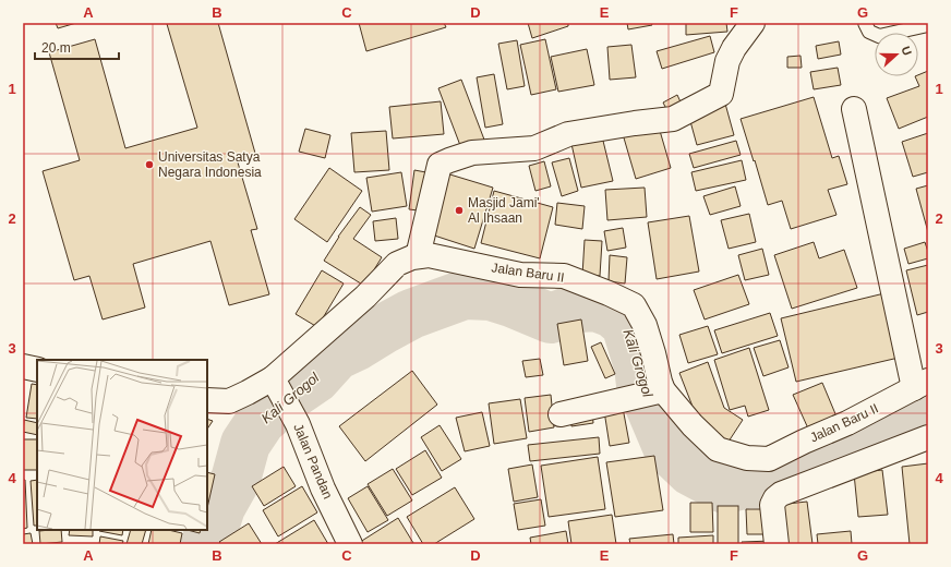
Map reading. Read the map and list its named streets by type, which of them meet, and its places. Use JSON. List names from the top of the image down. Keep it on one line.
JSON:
{"streets":{"street":["Jalan Baru II","Jalan Pandan"]},"crossings":[["Jalan Baru II","Jalan Pandan"]],"water":["Kali Grogol"],"places":["Universitas Satya Negara Indonesia","Masjid Jami' Al Ihsaan"],"scale_bar":"20 m","north":"right","grid":{"columns":["A","B","C","D","E","F","G"],"rows":["1","2","3","4"]}}
